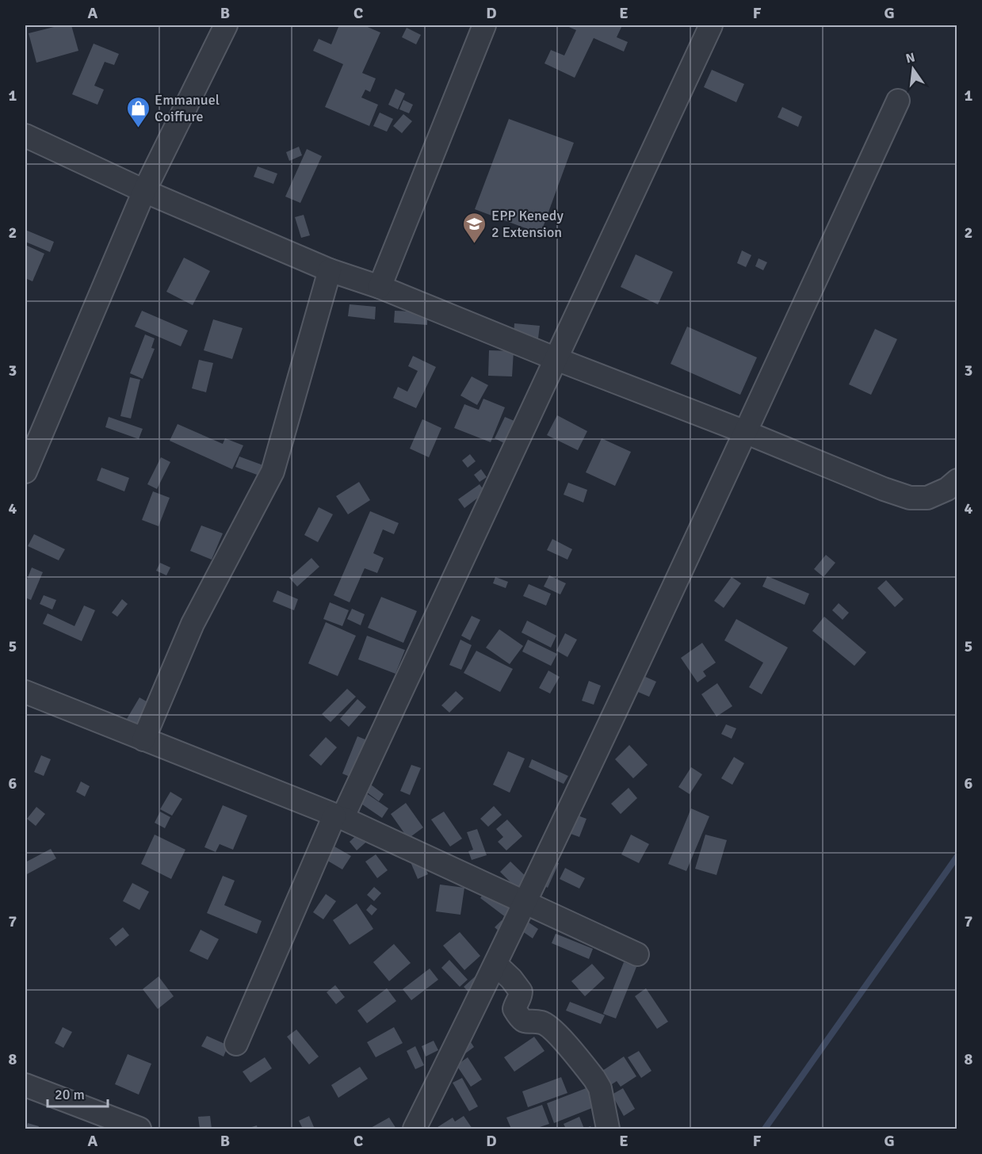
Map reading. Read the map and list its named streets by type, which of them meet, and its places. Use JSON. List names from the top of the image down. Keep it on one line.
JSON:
{"places":{"shop":["Emmanuel Coiffure"],"school or university":["EPP Kenedy 2 Extension"]},"scale_bar":"20 m","north":"top","grid":{"columns":["A","B","C","D","E","F","G"],"rows":["1","2","3","4","5","6","7","8"]}}
